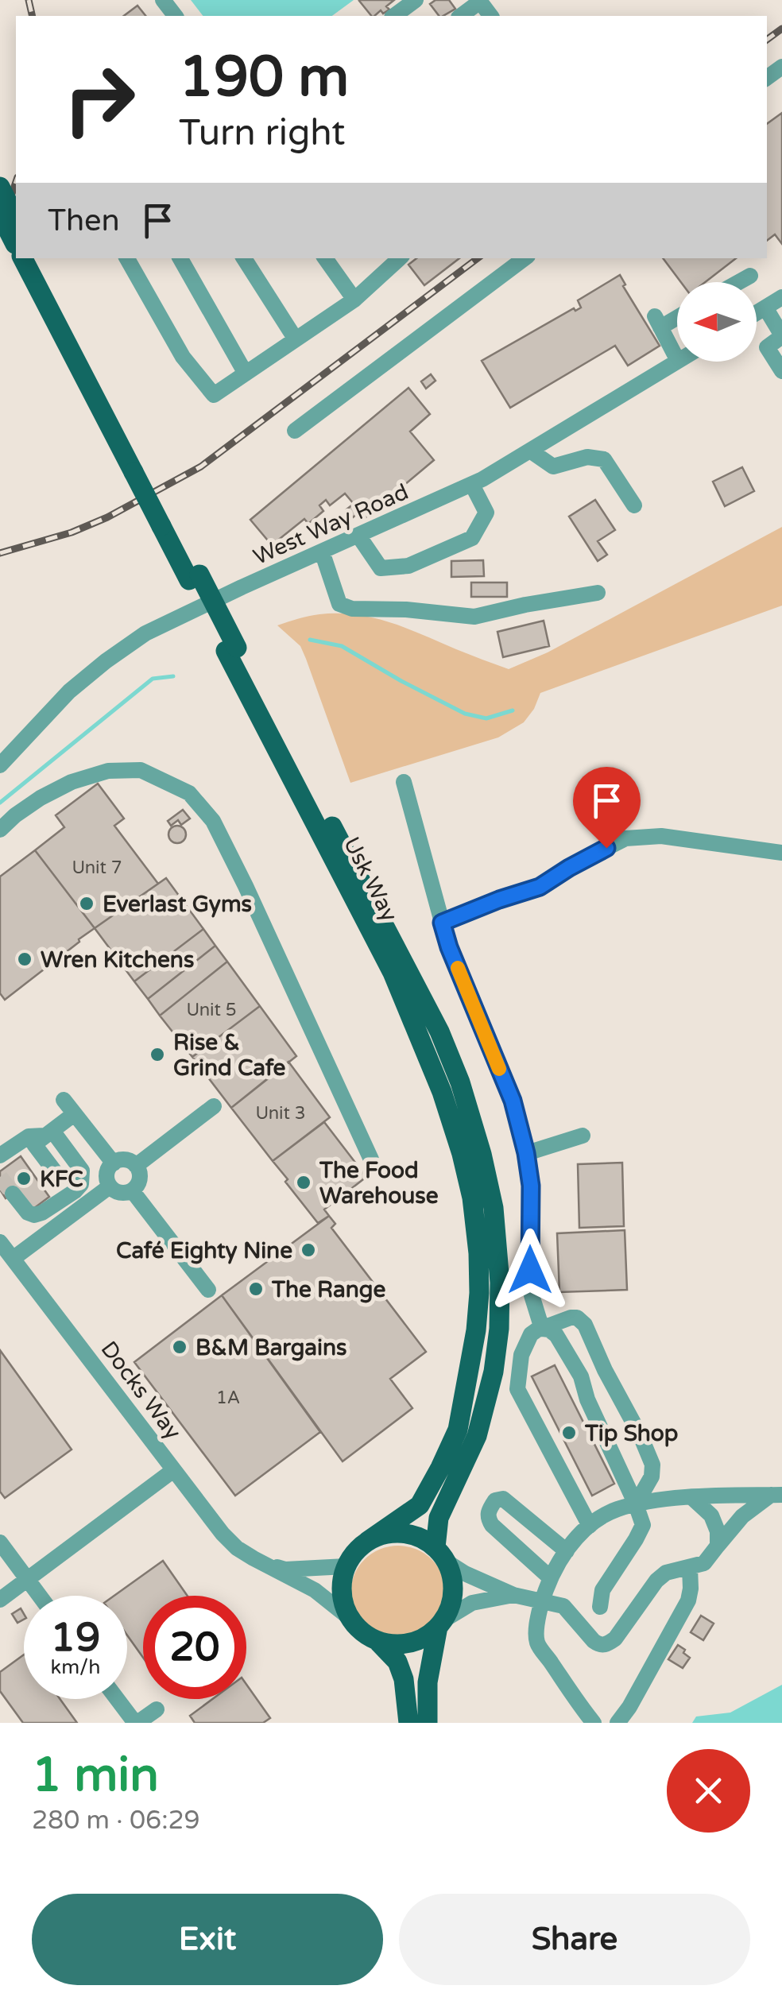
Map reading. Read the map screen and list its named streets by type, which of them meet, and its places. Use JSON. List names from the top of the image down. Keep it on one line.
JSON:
{"streets":{"main road":["Usk Way"],"street":["West Way Road","Docks Way"]},"crossings":[["Usk Way","Docks Way"]],"places":["Everlast Gyms","Wren Kitchens","Rise & Grind Cafe","KFC","The Food Warehouse","Café Eighty Nine","The Range","B&M Bargains","Tip Shop"],"house_numbers":["Unit 7","Unit 5","Unit 3","1A"],"north":"left","page":{"turn":["190 m","Turn right"],"then":"Then","speed":"19 km/h","limit":"20","heading":["1 min","280 m · 06:29"],"buttons":["Exit","Share"]}}
